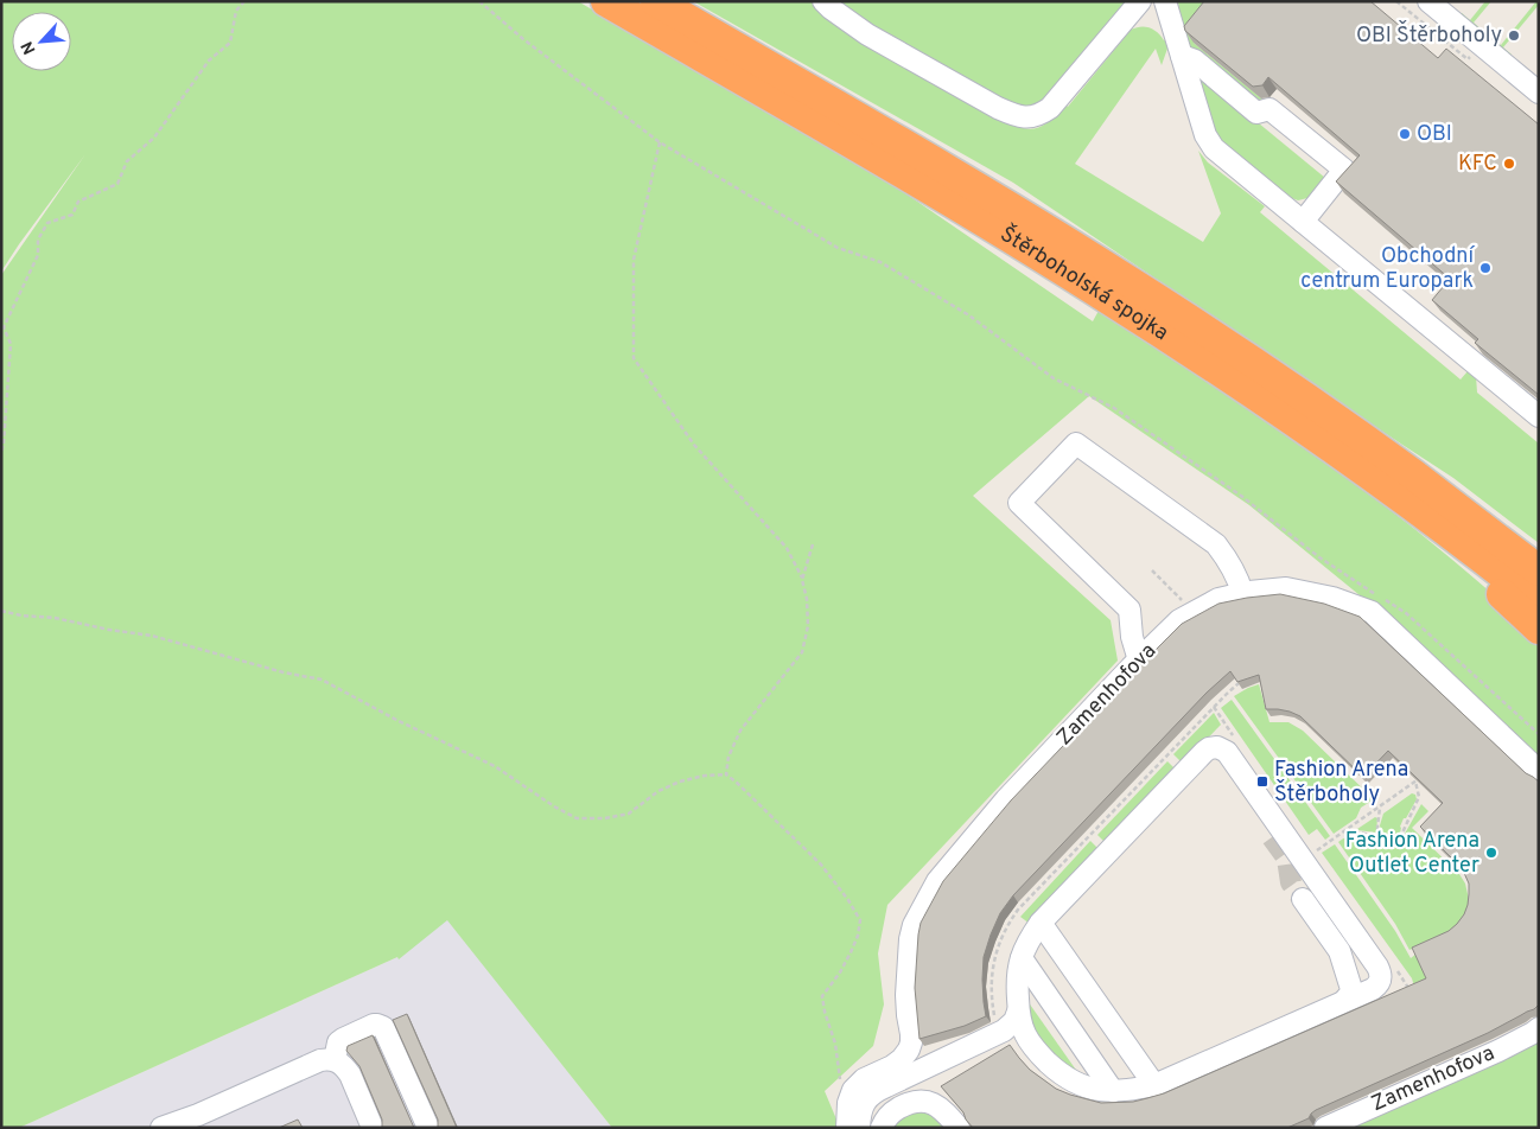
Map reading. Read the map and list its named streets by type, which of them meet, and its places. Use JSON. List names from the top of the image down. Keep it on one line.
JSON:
{"streets":{"highway":["Štěrboholská spojka"],"street":["Zamenhofova"]},"places":{"other":["OBI Štěrboholy","OBI","KFC","Obchodní centrum Europark","Fashion Arena Outlet Center"],"transit":["Fashion Arena Štěrboholy"]},"north":"bottom left"}
